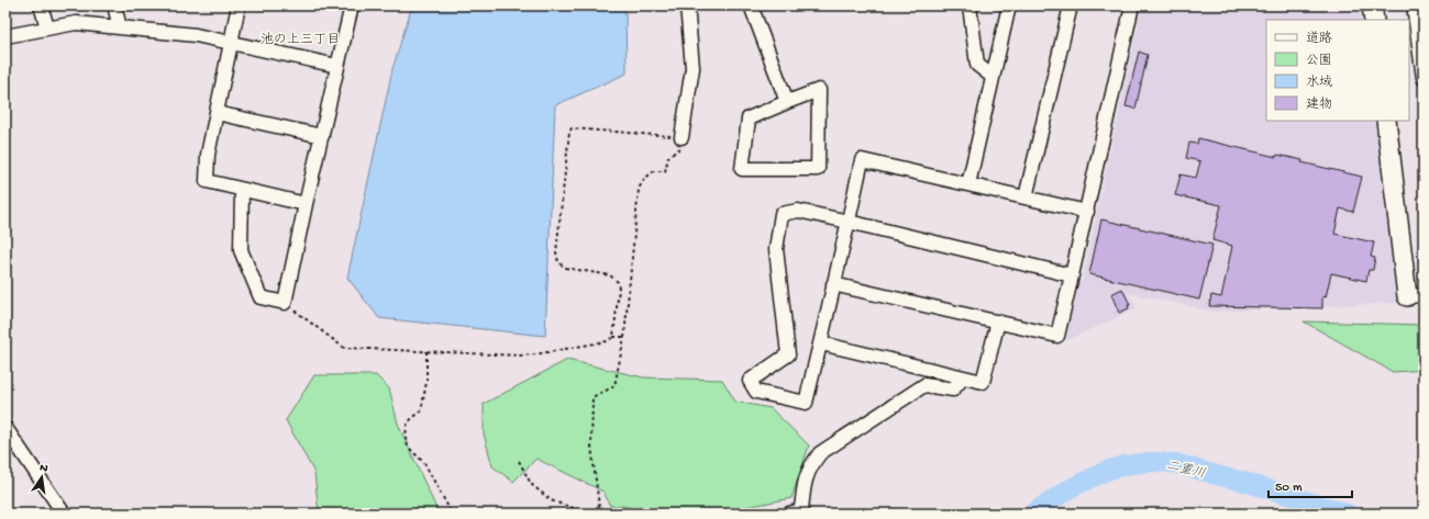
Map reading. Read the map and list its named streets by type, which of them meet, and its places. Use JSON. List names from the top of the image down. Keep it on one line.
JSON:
{"districts":["池の上三丁目"],"water":["二重川"],"legend":["道路","公園","水域","建物"],"scale_bar":"50 m","north":"top"}
